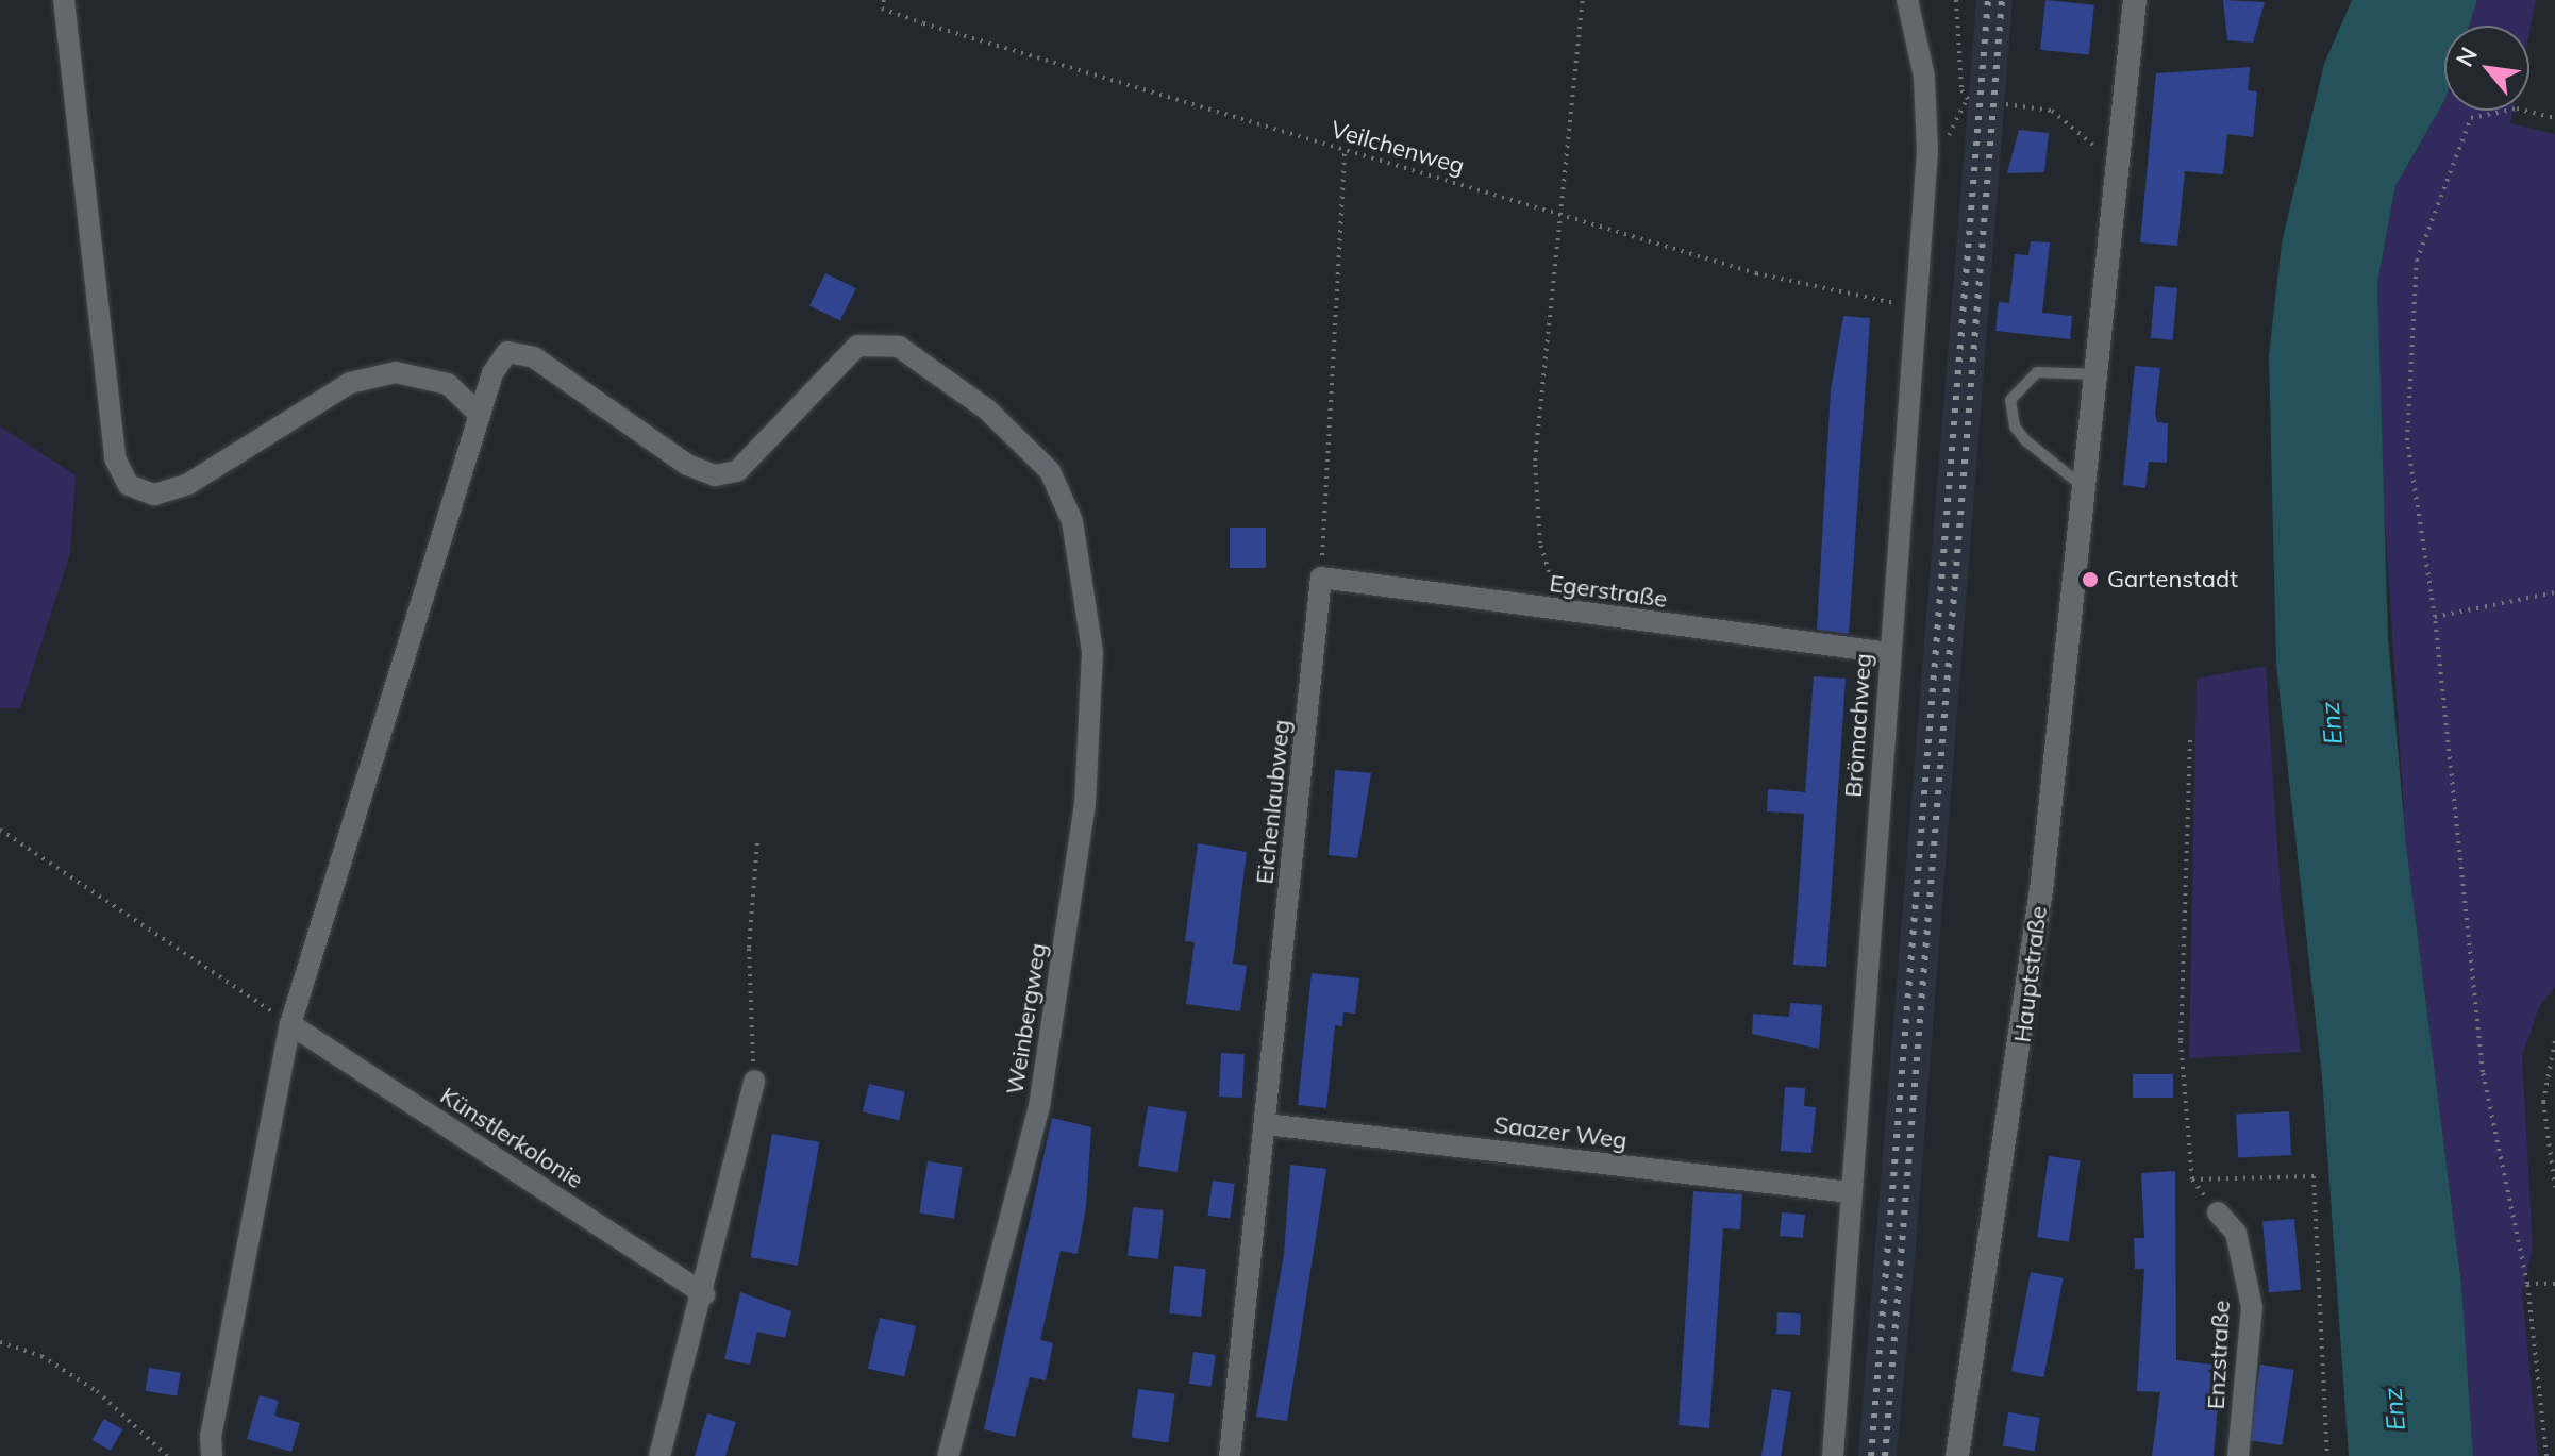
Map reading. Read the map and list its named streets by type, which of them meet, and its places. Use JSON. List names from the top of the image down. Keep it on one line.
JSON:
{"streets":{"street":["Egerstraße","Brömachweg","Eichenlaubweg","Hauptstraße","Weinbergweg","Saazer Weg","Künstlerkolonie","Enzstraße"],"path":["Veilchenweg"]},"crossings":[["Veilchenweg","Brömachweg"],["Egerstraße","Brömachweg"],["Egerstraße","Eichenlaubweg"],["Brömachweg","Saazer Weg"],["Eichenlaubweg","Saazer Weg"]],"water":["Enz"],"places":["Gartenstadt"],"north":"top left"}
